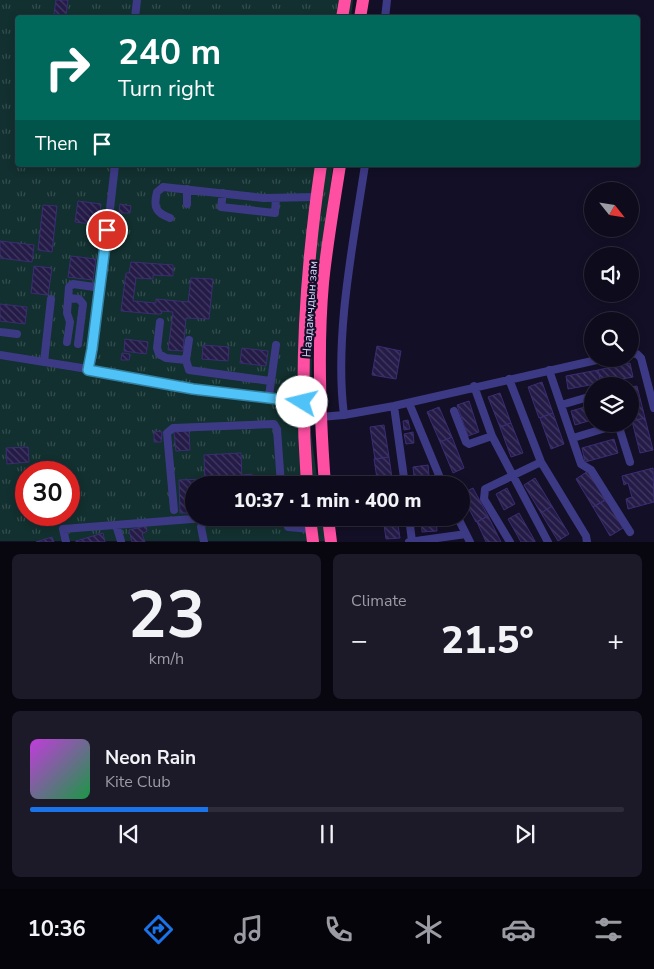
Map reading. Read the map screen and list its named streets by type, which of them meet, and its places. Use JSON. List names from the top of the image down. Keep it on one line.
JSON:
{"streets":{"highway":["Наадамчдын зам"]},"north":"bottom right","page":{"turn":["240 m","Turn right"],"then":"Then","limit":"30","trip":"10:37 · 1 min · 400 m","tile":[["23","km/h"],"Climate"],"heat":["−","21.5°","+"],"song":["Neon Rain","Kite Club"],"tabs":"10:36"}}
